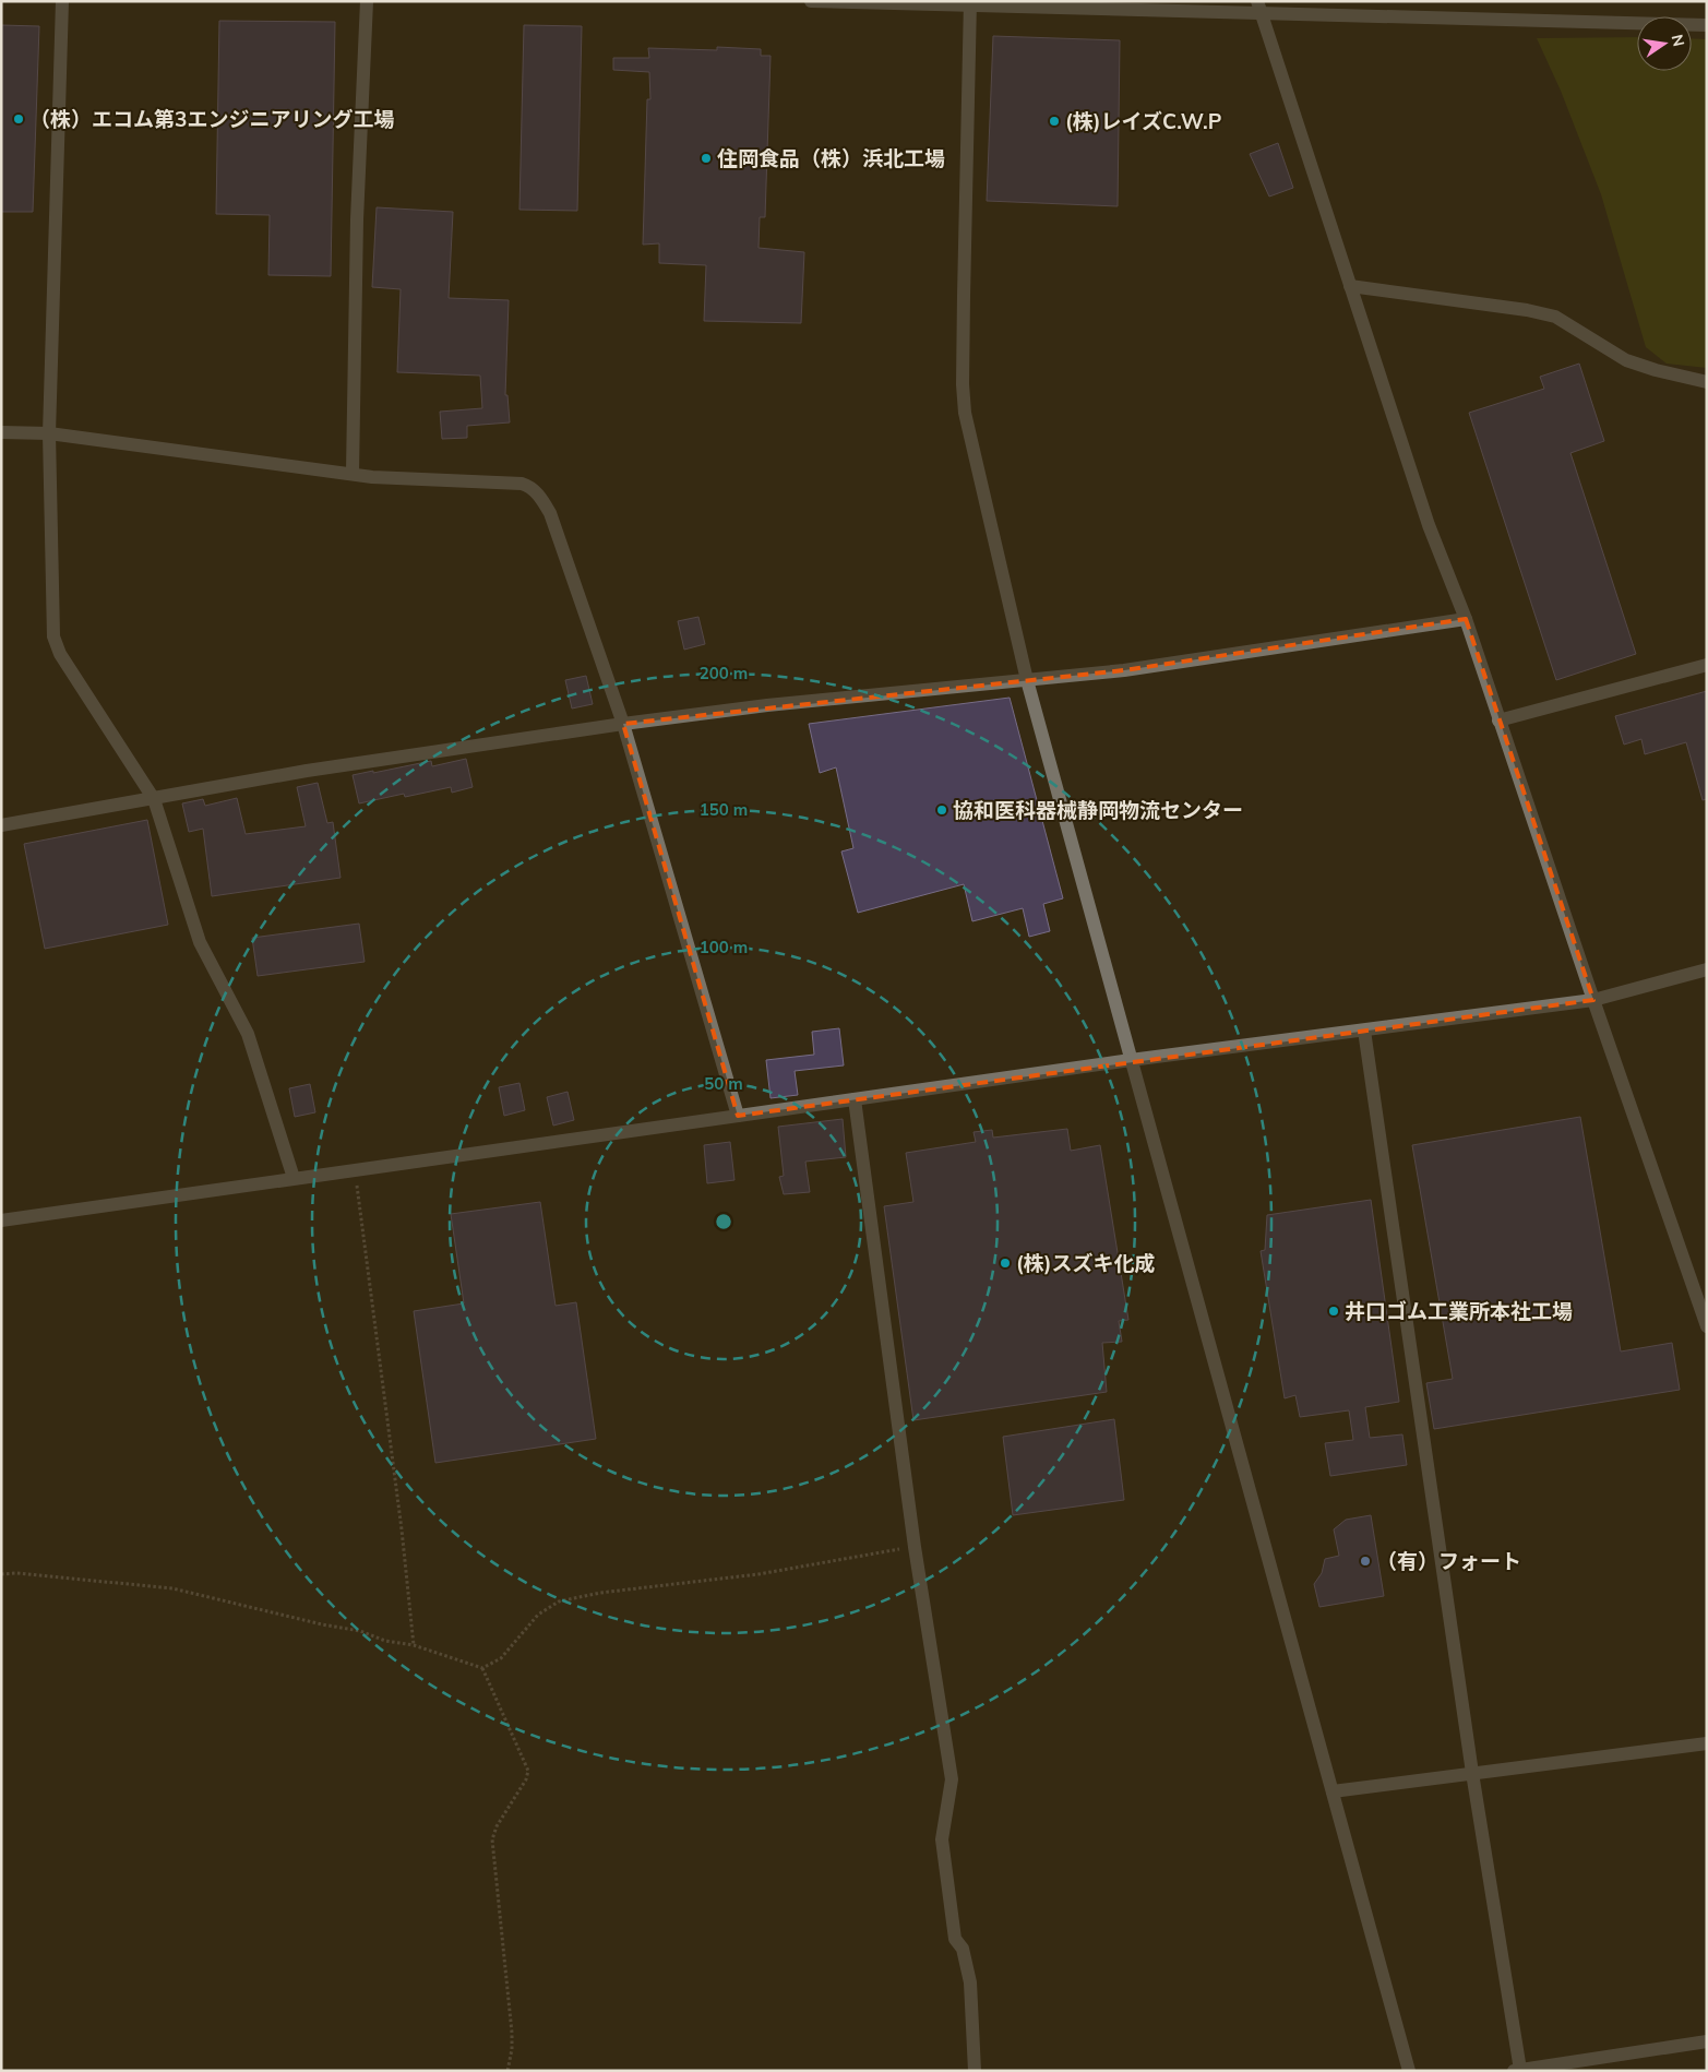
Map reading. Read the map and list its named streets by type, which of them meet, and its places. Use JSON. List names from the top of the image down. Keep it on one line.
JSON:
{"places":["（株）エコム第3エンジニアリング工場","(株)レイズC.W.P","住岡食品（株）浜北工場","協和医科器械静岡物流センター","(株)スズキ化成","井口ゴム工業所本社工場","（有）フォート"],"north":"right","rings":["200 m","150 m","100 m","50 m"]}
